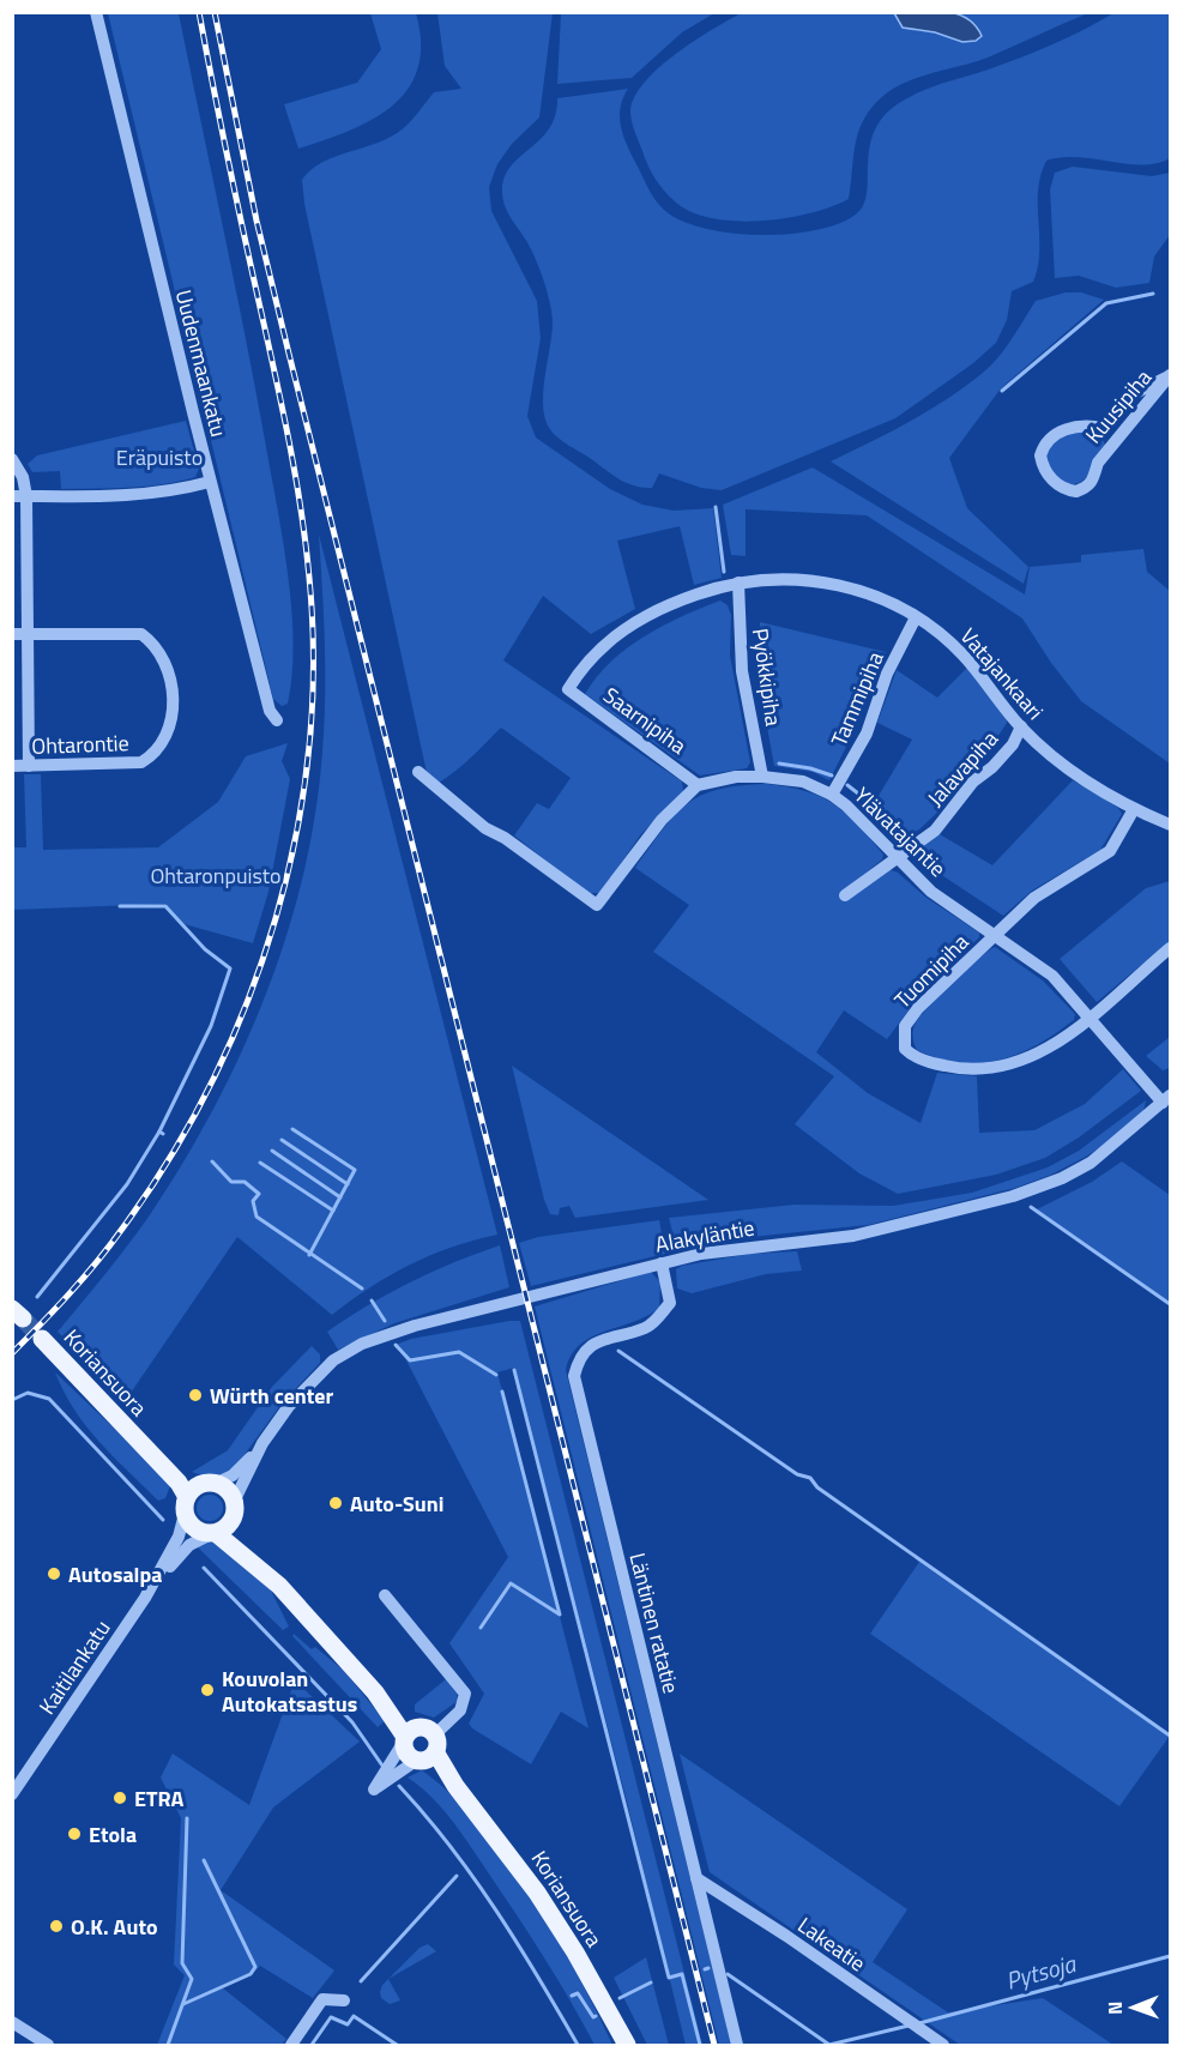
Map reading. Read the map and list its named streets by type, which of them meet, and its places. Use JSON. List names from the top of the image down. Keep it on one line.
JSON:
{"streets":{"main road":["Koriansuora"],"street":["Uudenmaankatu","Kuusipiha","Vatajankaari","Pyökkipiha","Tammipiha","Saarnipiha","Ohtarontie","Jalavapiha","Ylävatajantie","Tuomipiha","Alakyläntie","Läntinen ratatie","Kaitilankatu","Lakeatie"]},"crossings":[["Vatajankaari","Pyökkipiha"],["Vatajankaari","Tammipiha"],["Vatajankaari","Saarnipiha"],["Vatajankaari","Jalavapiha"],["Vatajankaari","Tuomipiha"],["Pyökkipiha","Ylävatajantie"],["Tammipiha","Ylävatajantie"],["Saarnipiha","Ylävatajantie"],["Jalavapiha","Ylävatajantie"],["Ylävatajantie","Tuomipiha"],["Ylävatajantie","Alakyläntie"],["Alakyläntie","Koriansuora"],["Alakyläntie","Läntinen ratatie"],["Alakyläntie","Kaitilankatu"],["Koriansuora","Kaitilankatu"],["Läntinen ratatie","Lakeatie"]],"water":["Pytsoja"],"parks":["Eräpuisto","Ohtaronpuisto"],"places":["Würth center","Auto-Suni","Autosalpa","Kouvolan Autokatsastus","ETRA","Etola","O.K. Auto"],"north":"left"}
